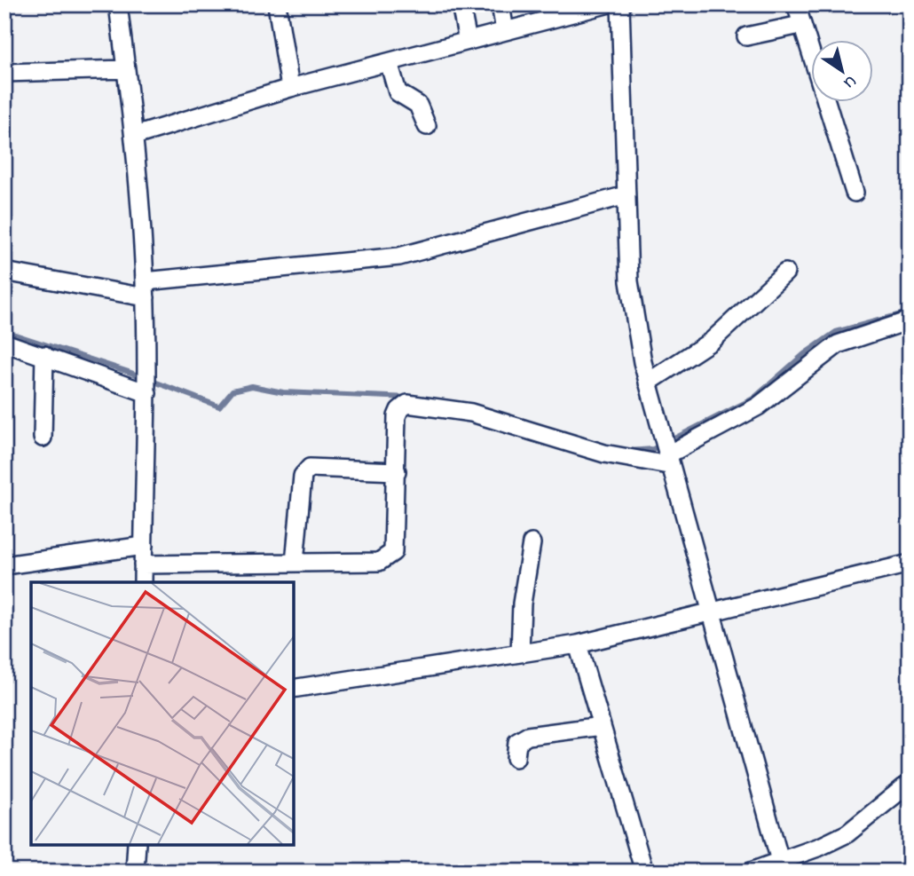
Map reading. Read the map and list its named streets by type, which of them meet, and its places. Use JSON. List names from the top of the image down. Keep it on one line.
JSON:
{"north":"bottom right"}
